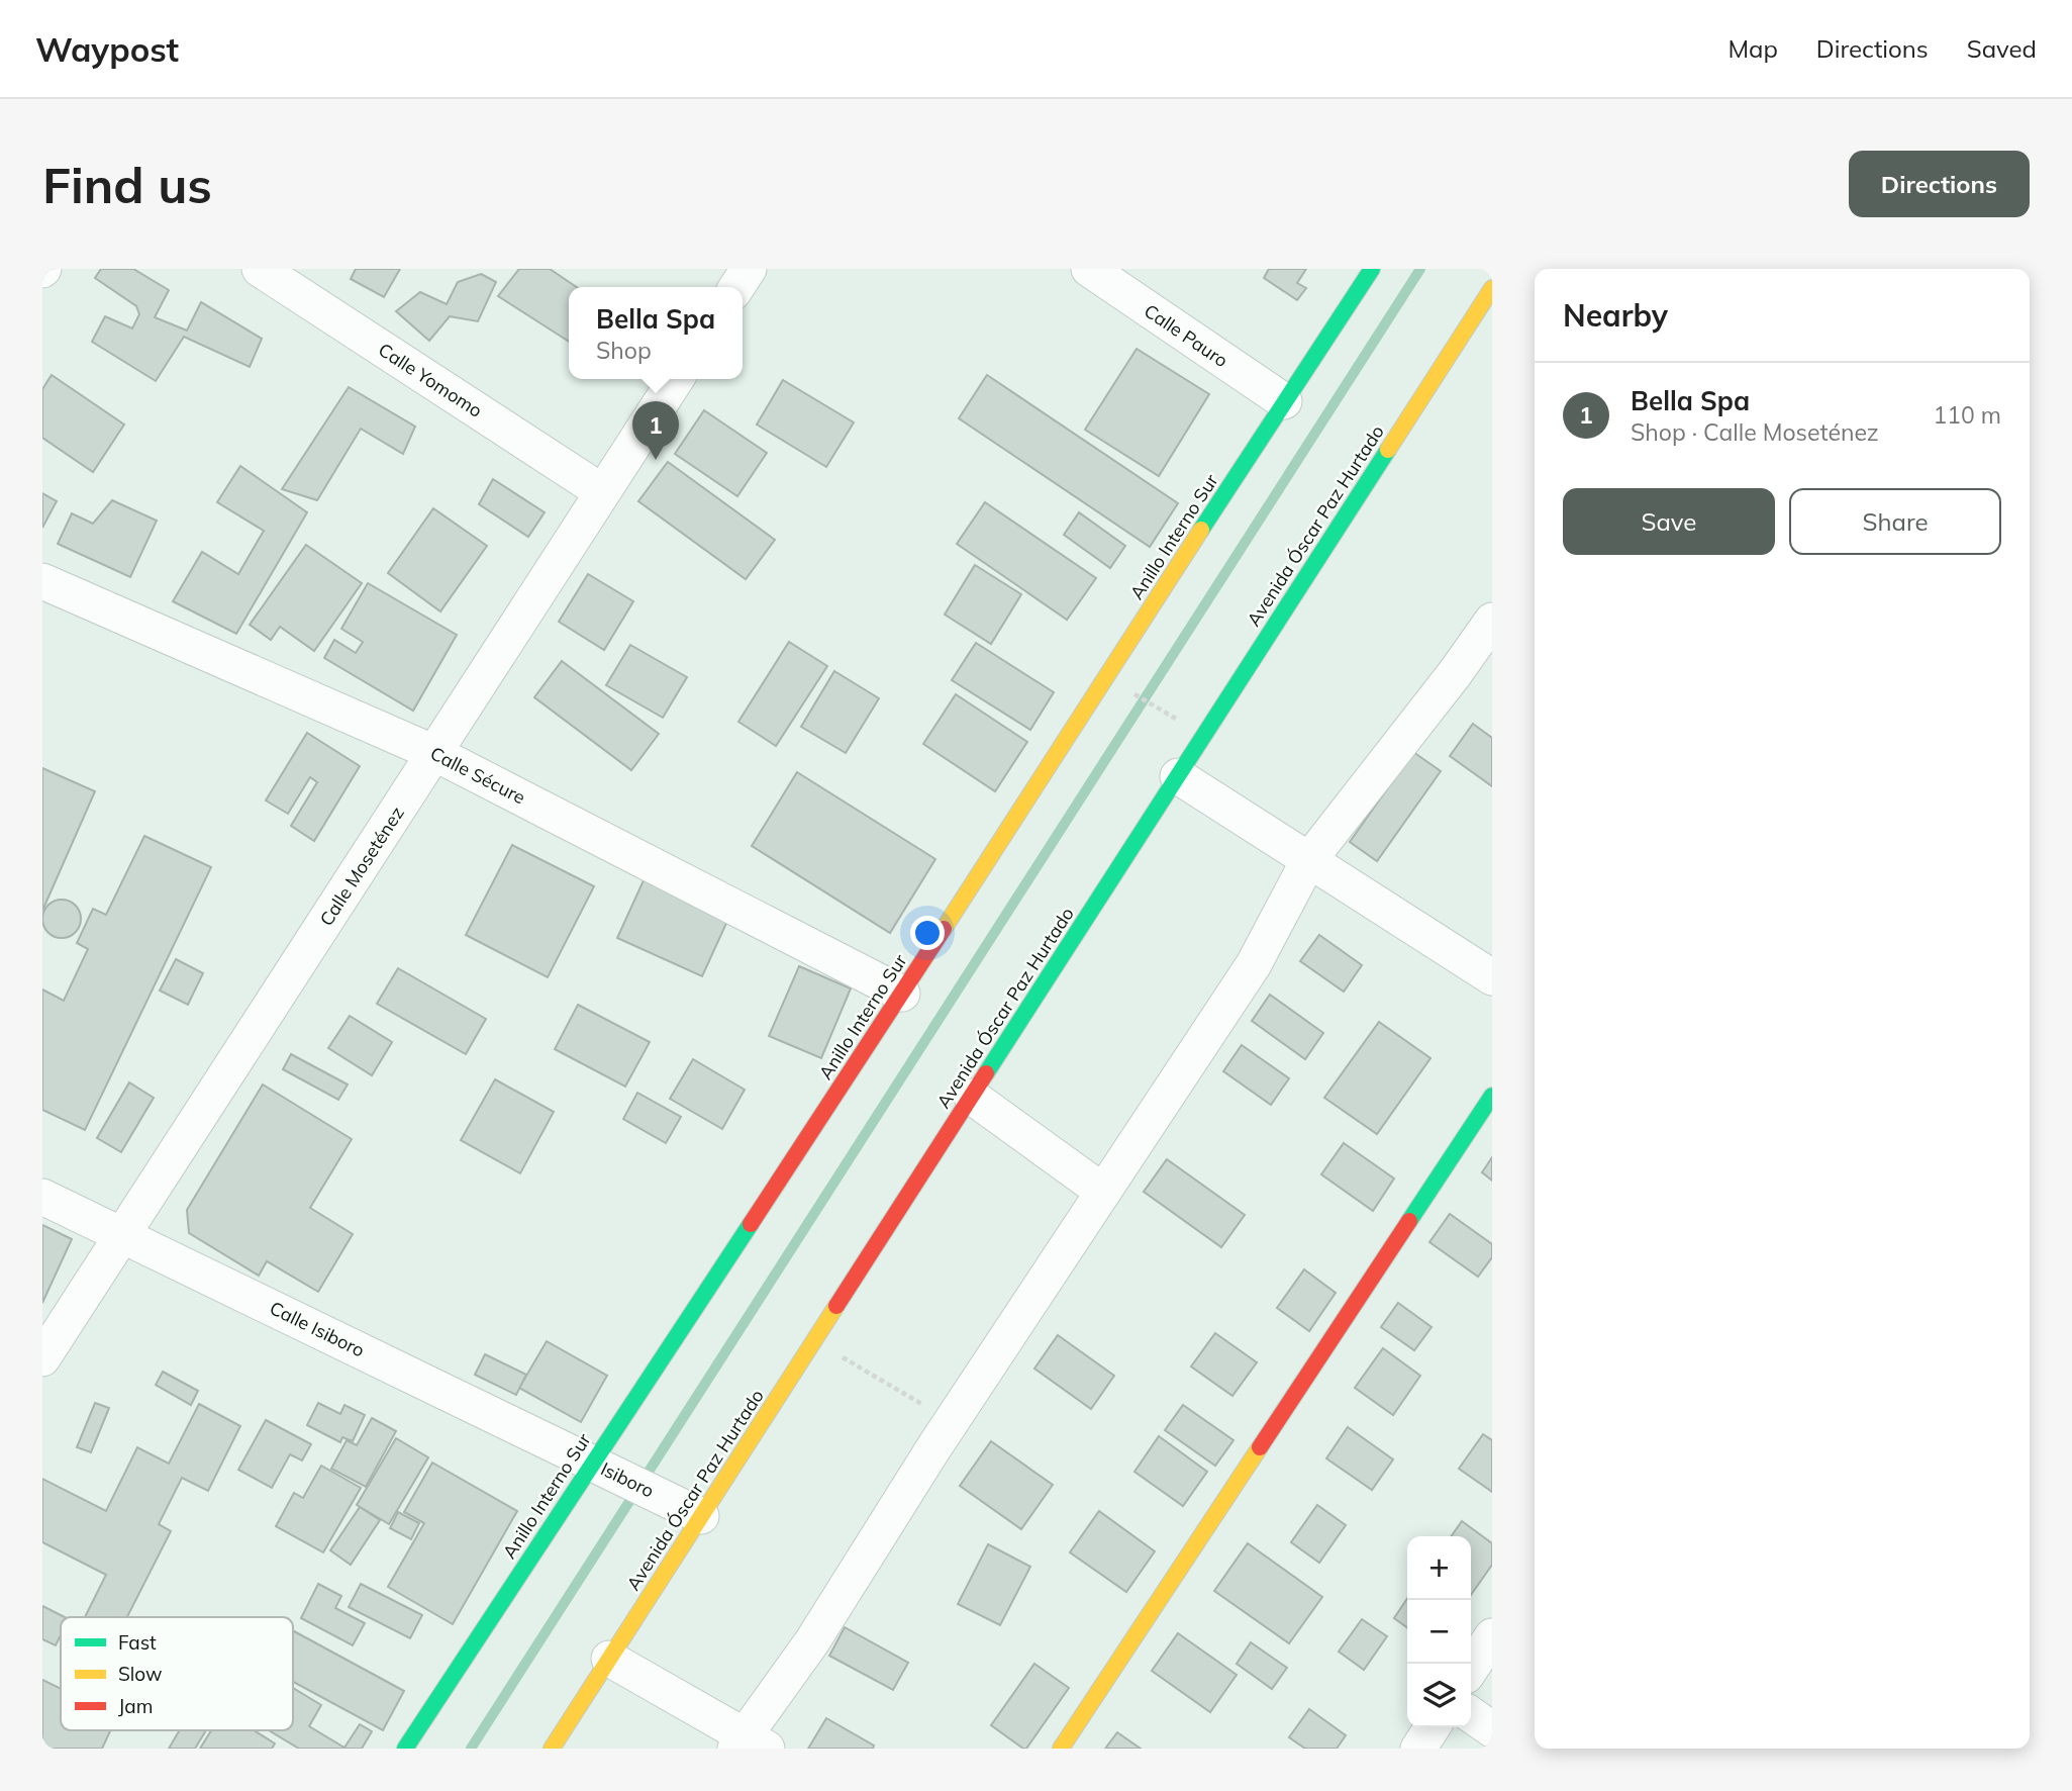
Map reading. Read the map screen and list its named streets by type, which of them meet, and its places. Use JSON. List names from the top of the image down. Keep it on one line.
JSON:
{"streets":{"main road":["Avenida Óscar Paz Hurtado","Anillo Interno Sur"],"street":["Calle Pauro","Calle Yomomo","Calle Sécure","Calle Moseténez","Calle Isiboro","Isiboro"]},"crossings":[["Calle Pauro","Anillo Interno Sur"],["Calle Yomomo","Calle Moseténez"],["Avenida Óscar Paz Hurtado","Isiboro"],["Anillo Interno Sur","Calle Sécure"],["Anillo Interno Sur","Calle Isiboro"],["Anillo Interno Sur","Isiboro"],["Calle Sécure","Calle Moseténez"],["Calle Moseténez","Calle Isiboro"],["Calle Isiboro","Isiboro"]],"legend":["Fast","Slow","Jam"],"page":{"header":"Waypost","nav":["Map","Directions","Saved"],"buttons":["Directions",["Save","Share"]],"title":"Find us","heading":"Nearby","popup":["Bella Spa","Shop"],"list":[{"mark":"1","name":"Bella Spa","note":"Shop · Calle Moseténez","value":"110 m"}],"pins":"1","map_buttons":["+","−"]}}
